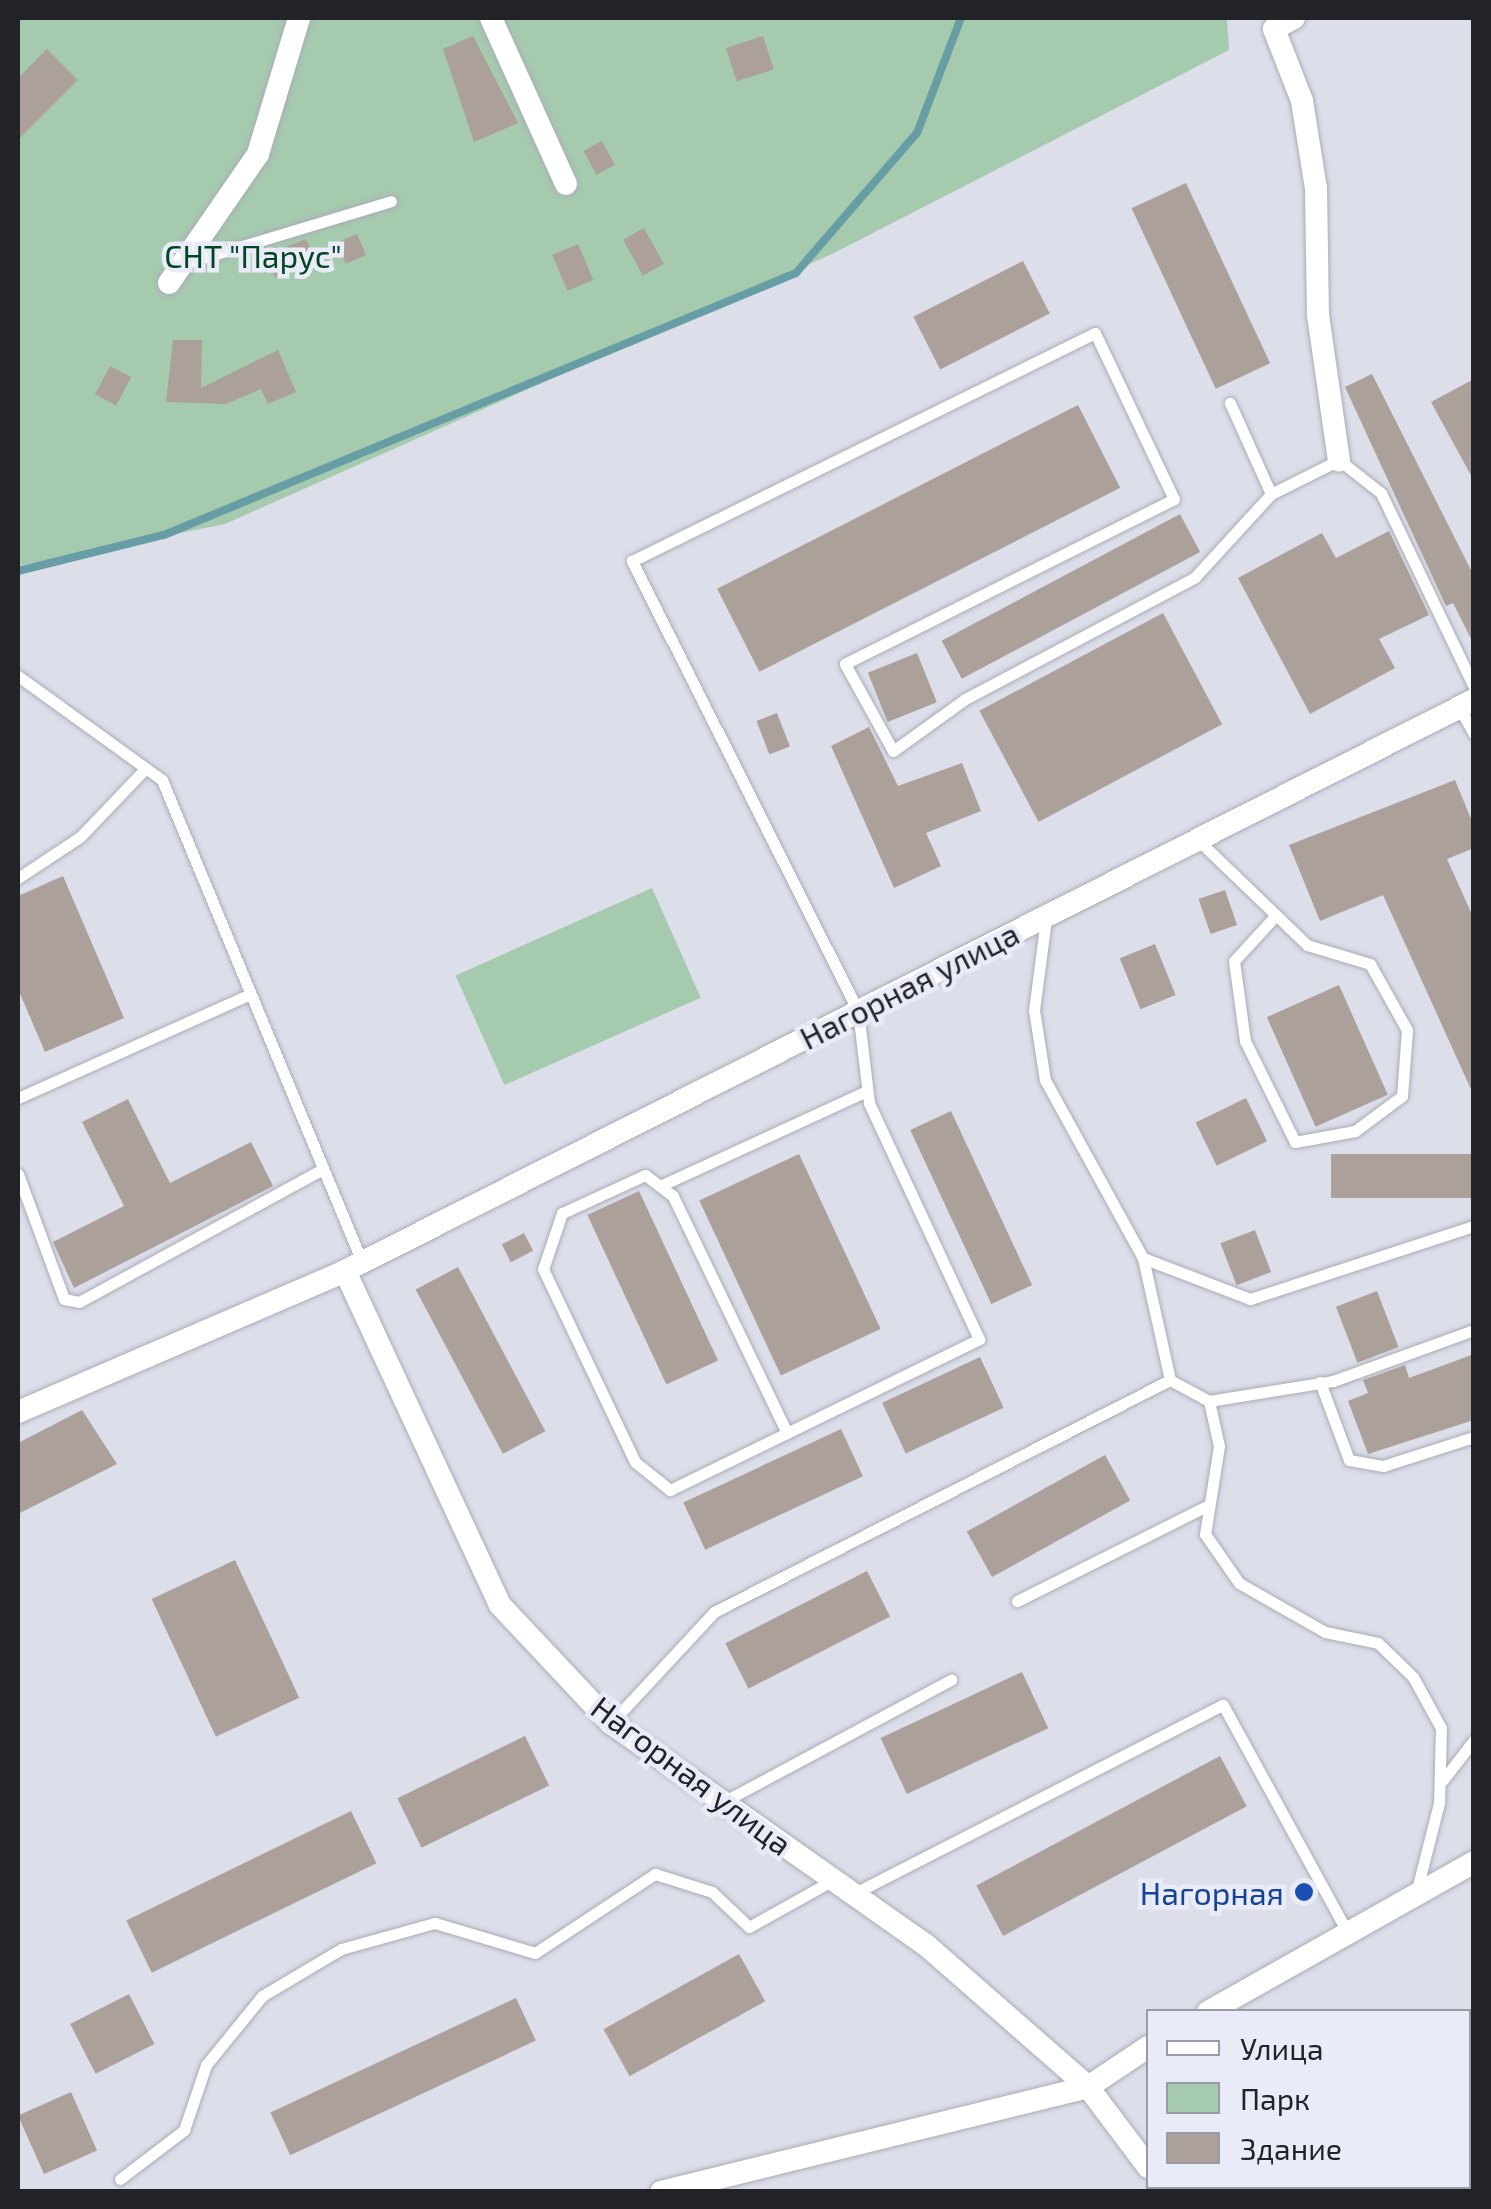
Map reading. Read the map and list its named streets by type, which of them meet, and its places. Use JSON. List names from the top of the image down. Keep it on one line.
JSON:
{"streets":{"street":["Нагорная улица"]},"parks":["СНТ \"Парус\""],"places":["Нагорная"],"legend":["Улица","Парк","Здание"]}
